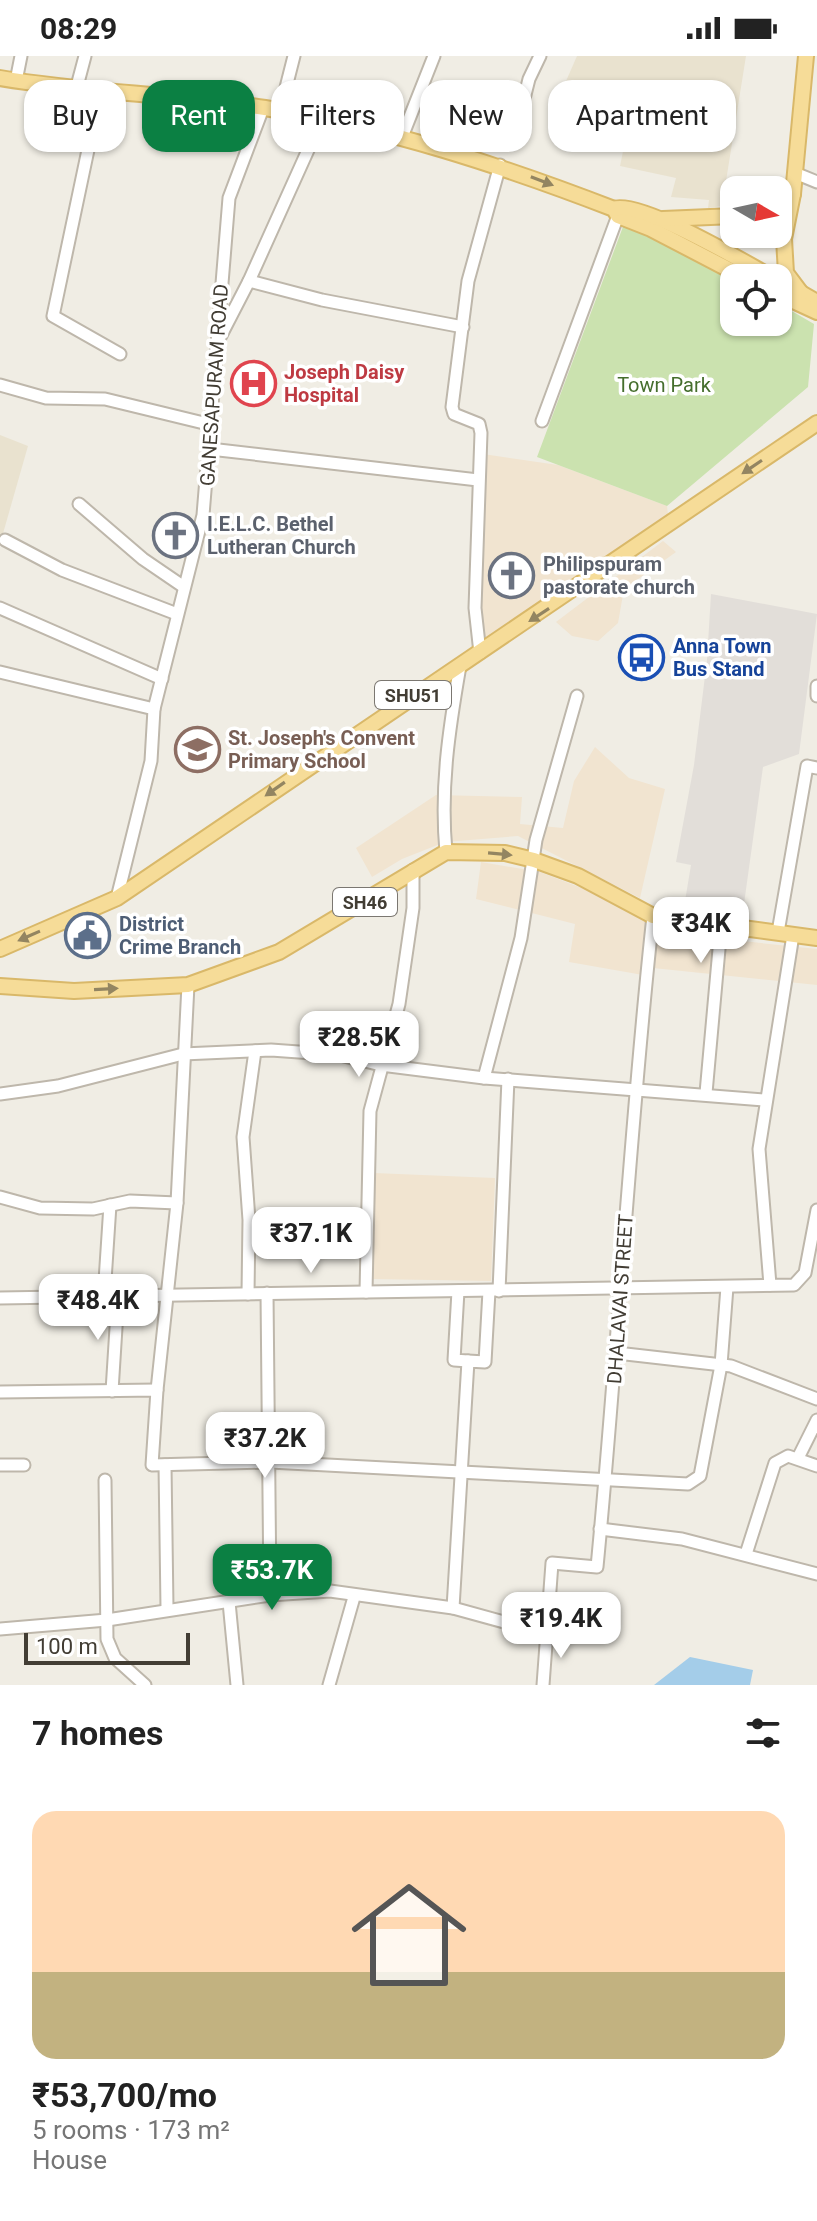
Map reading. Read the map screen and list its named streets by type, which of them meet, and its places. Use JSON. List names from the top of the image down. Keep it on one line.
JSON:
{"streets":{"main road":["SHU51","SH46"],"street":["GANESAPURAM ROAD","DHALAVAI STREET"]},"crossings":[["GANESAPURAM ROAD","SHU51"],["SH46","DHALAVAI STREET"]],"parks":["Town Park"],"places":{"hospital":["Joseph Daisy Hospital"],"church":["I.E.L.C. Bethel Lutheran Church","Philipspuram pastorate church"],"bus stop":["Anna Town Bus Stand"],"school or university":["St. Joseph's Convent Primary School"],"public building":["District Crime Branch"]},"scale_bar":"100 m","north":"right","page":{"status":"08:29","chip":["Buy","Rent","Filters","New","Apartment"],"price":["₹34K","₹28.5K","₹37.1K","₹48.4K","₹37.2K","₹53.7K","₹19.4K"],"scale":"100 m","heading":"7 homes","list":[{"name":"₹53,700/mo","note":"5 rooms · 173 m² · House"}]}}
